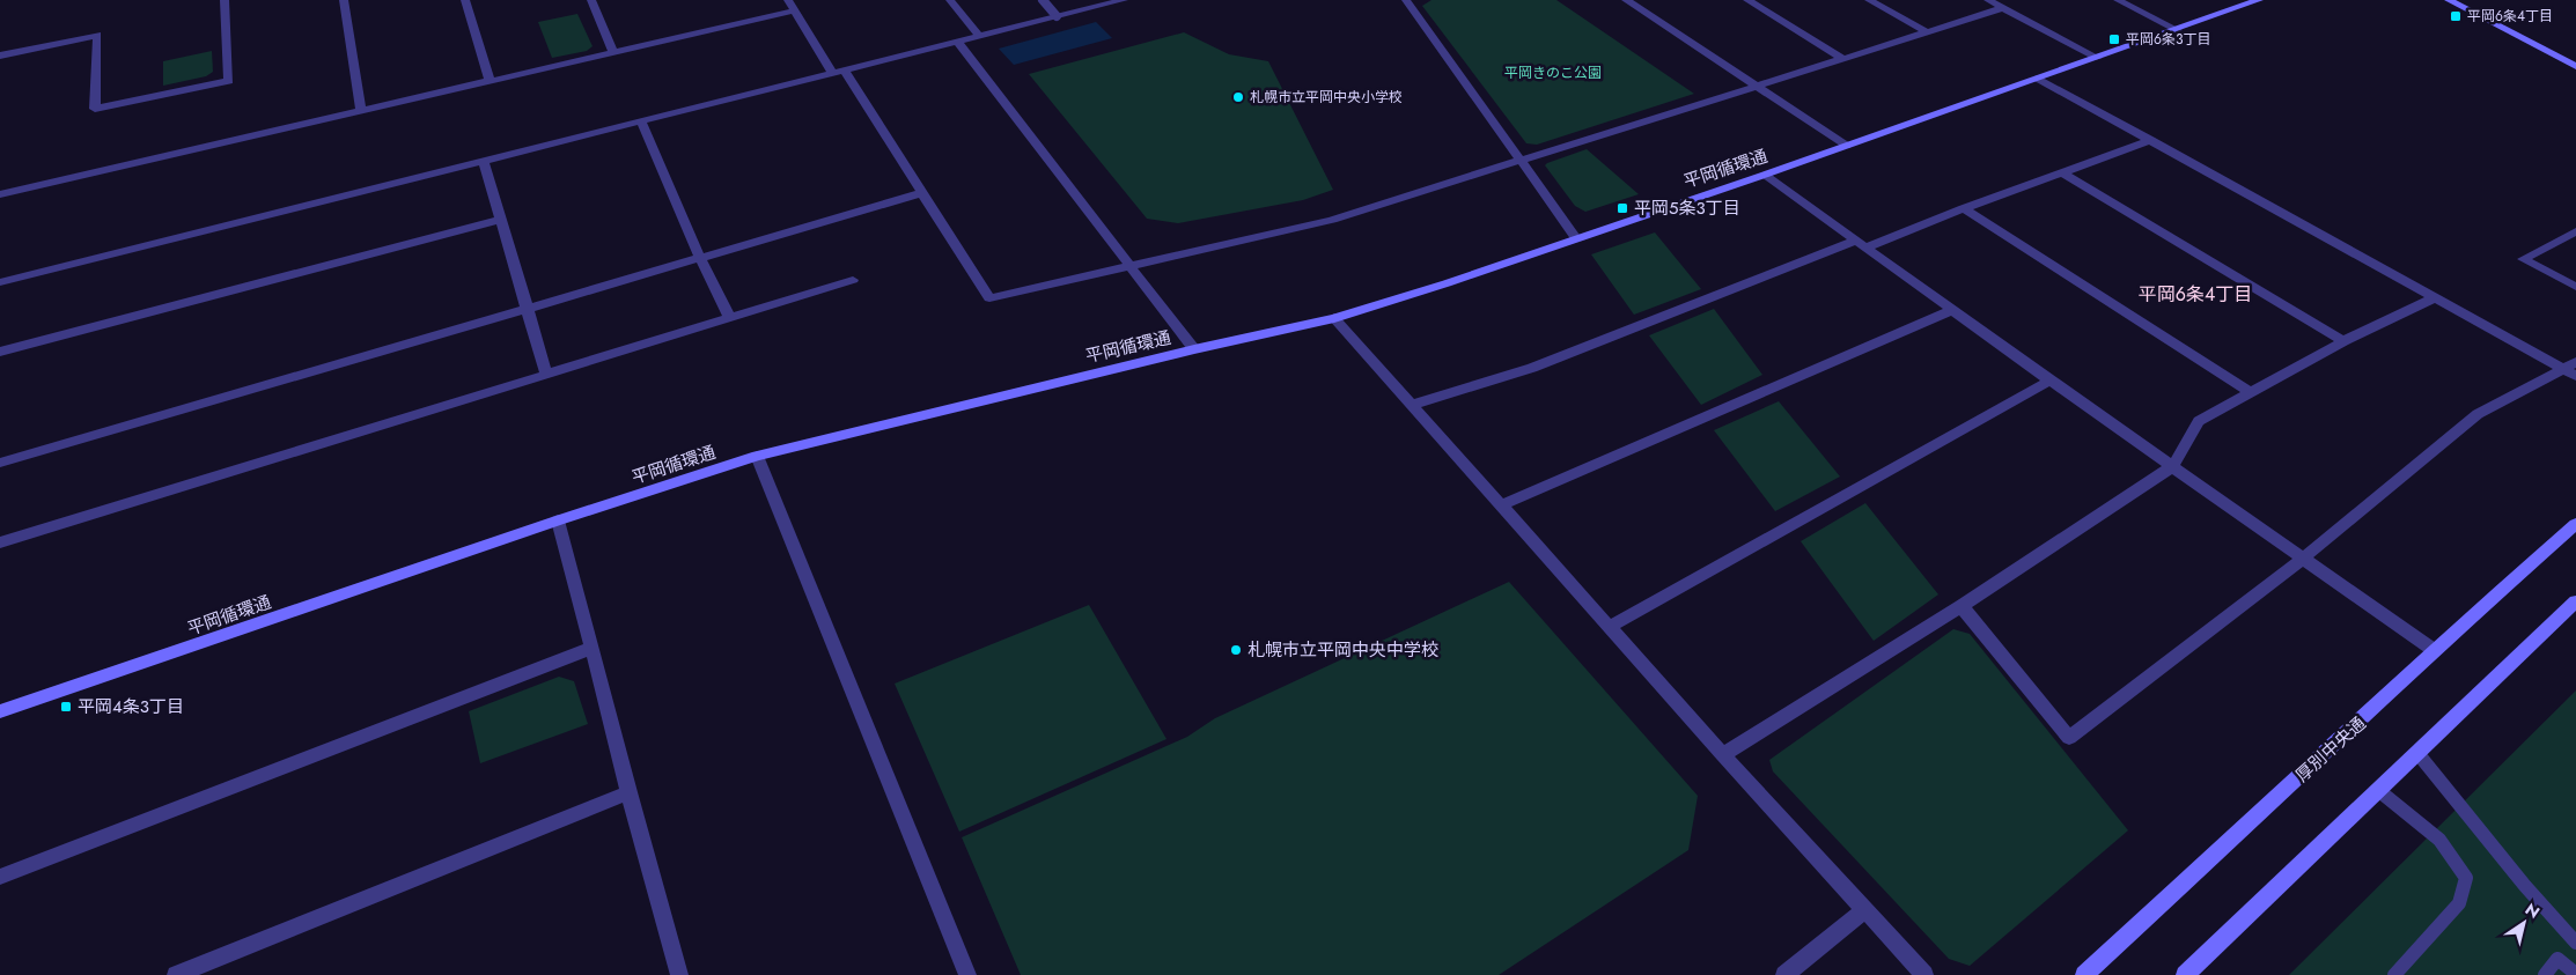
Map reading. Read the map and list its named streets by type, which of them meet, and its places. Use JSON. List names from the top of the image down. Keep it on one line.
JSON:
{"streets":{"street":["平岡循環通","厚別中央通"]},"districts":["平岡6条4丁目"],"parks":["平岡きのこ公園"],"places":{"transit":["平岡6条4丁目","平岡6条3丁目","平岡5条3丁目","平岡4条3丁目"],"other":["札幌市立平岡中央小学校","札幌市立平岡中央中学校"]},"north":"top right"}
